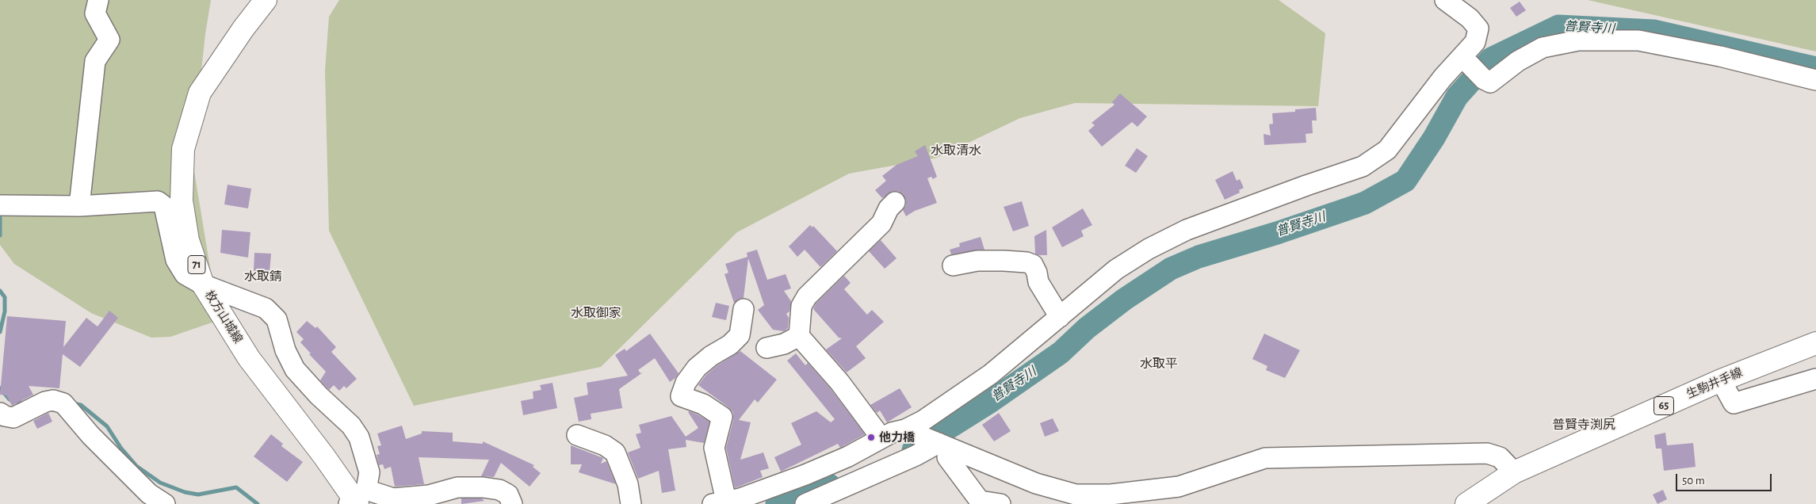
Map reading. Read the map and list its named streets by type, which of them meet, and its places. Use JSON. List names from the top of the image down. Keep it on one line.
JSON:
{"streets":{"main road":["71","枚方山城線","生駒井手線","65"]},"districts":["水取清水","水取錆","水取御家","水取平","普賢寺渕尻"],"water":["普賢寺川"],"places":["他力橋"],"scale_bar":"50 m"}
